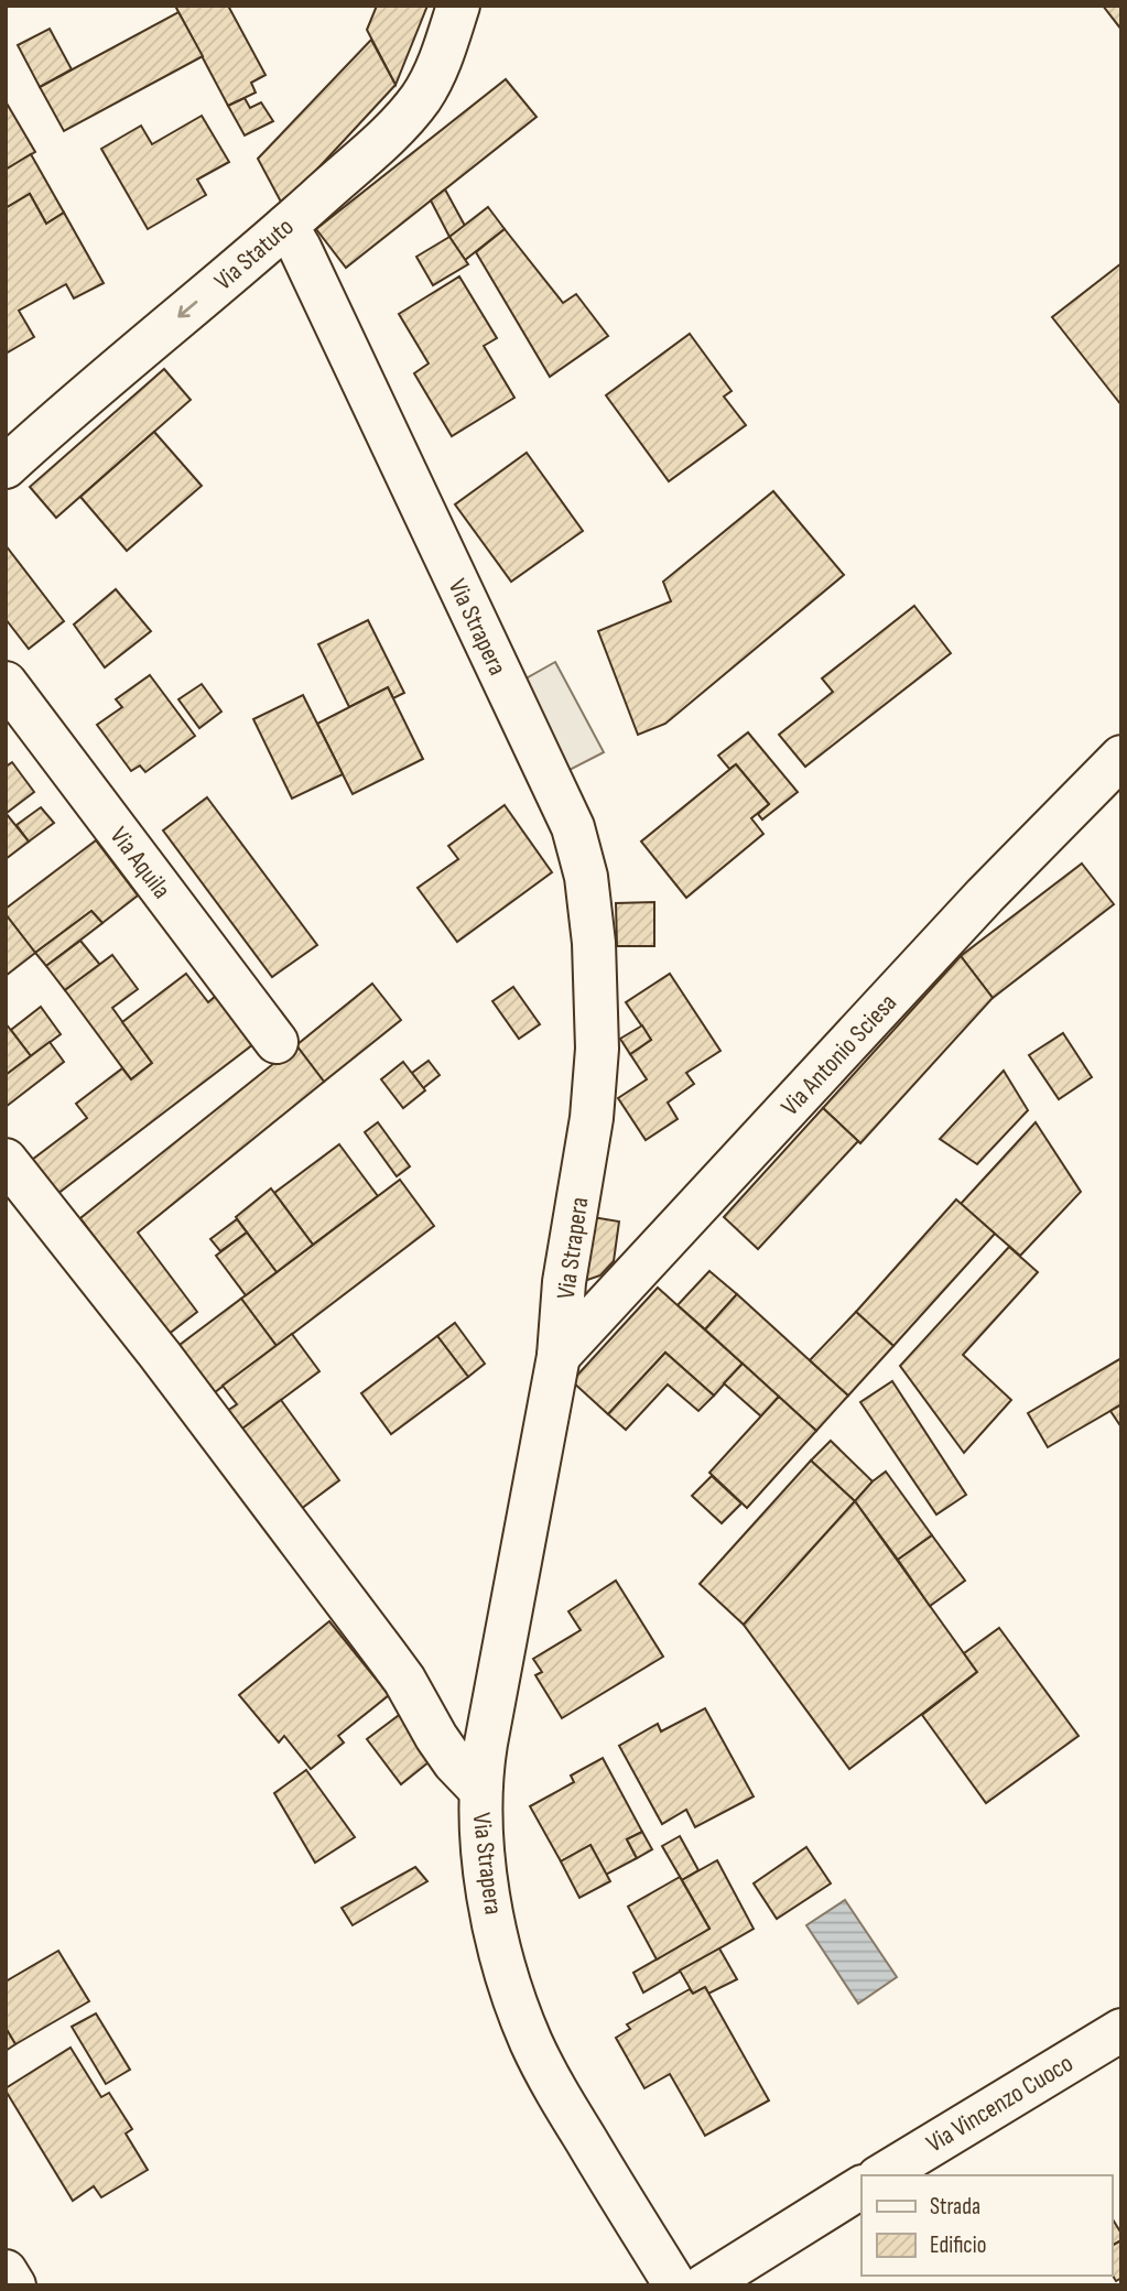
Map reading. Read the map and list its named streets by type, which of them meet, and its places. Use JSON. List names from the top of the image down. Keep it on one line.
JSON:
{"streets":{"street":["Via Statuto","Via Strapera","Via Aquila","Via Antonio Sciesa","Via Vincenzo Cuoco"]},"crossings":[["Via Statuto","Via Strapera"],["Via Strapera","Via Antonio Sciesa"]],"one_way":["Via Statuto"],"legend":["Strada","Edificio"]}
